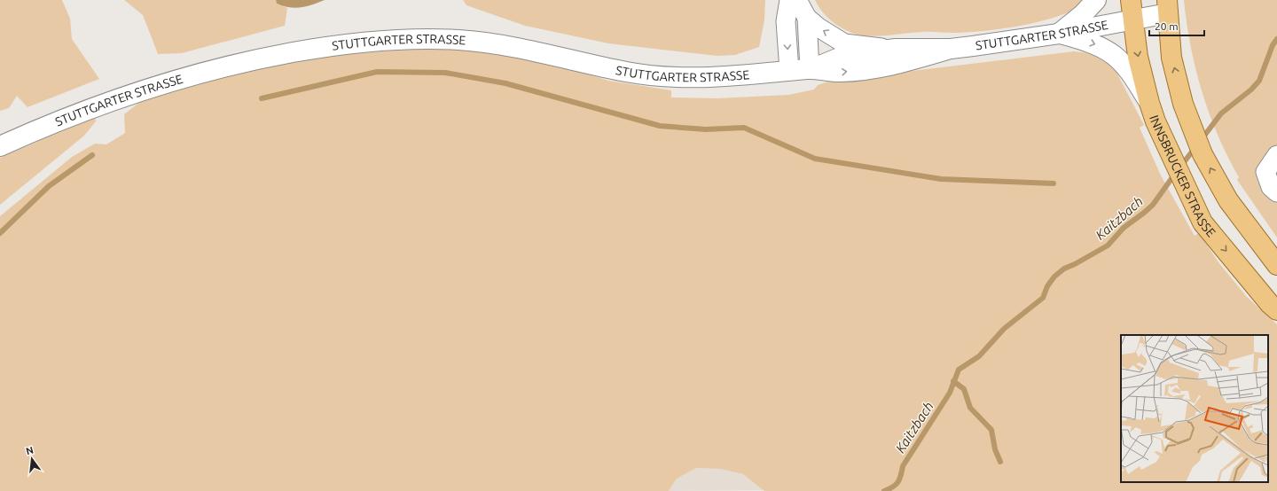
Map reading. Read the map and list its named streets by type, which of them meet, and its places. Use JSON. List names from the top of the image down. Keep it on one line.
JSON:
{"streets":{"main road":["STUTTGARTER STRASSE","INNSBRUCKER STRASSE"]},"crossings":[["STUTTGARTER STRASSE","INNSBRUCKER STRASSE"]],"water":["Kaitzbach"],"scale_bar":"20 m","north":"top"}
